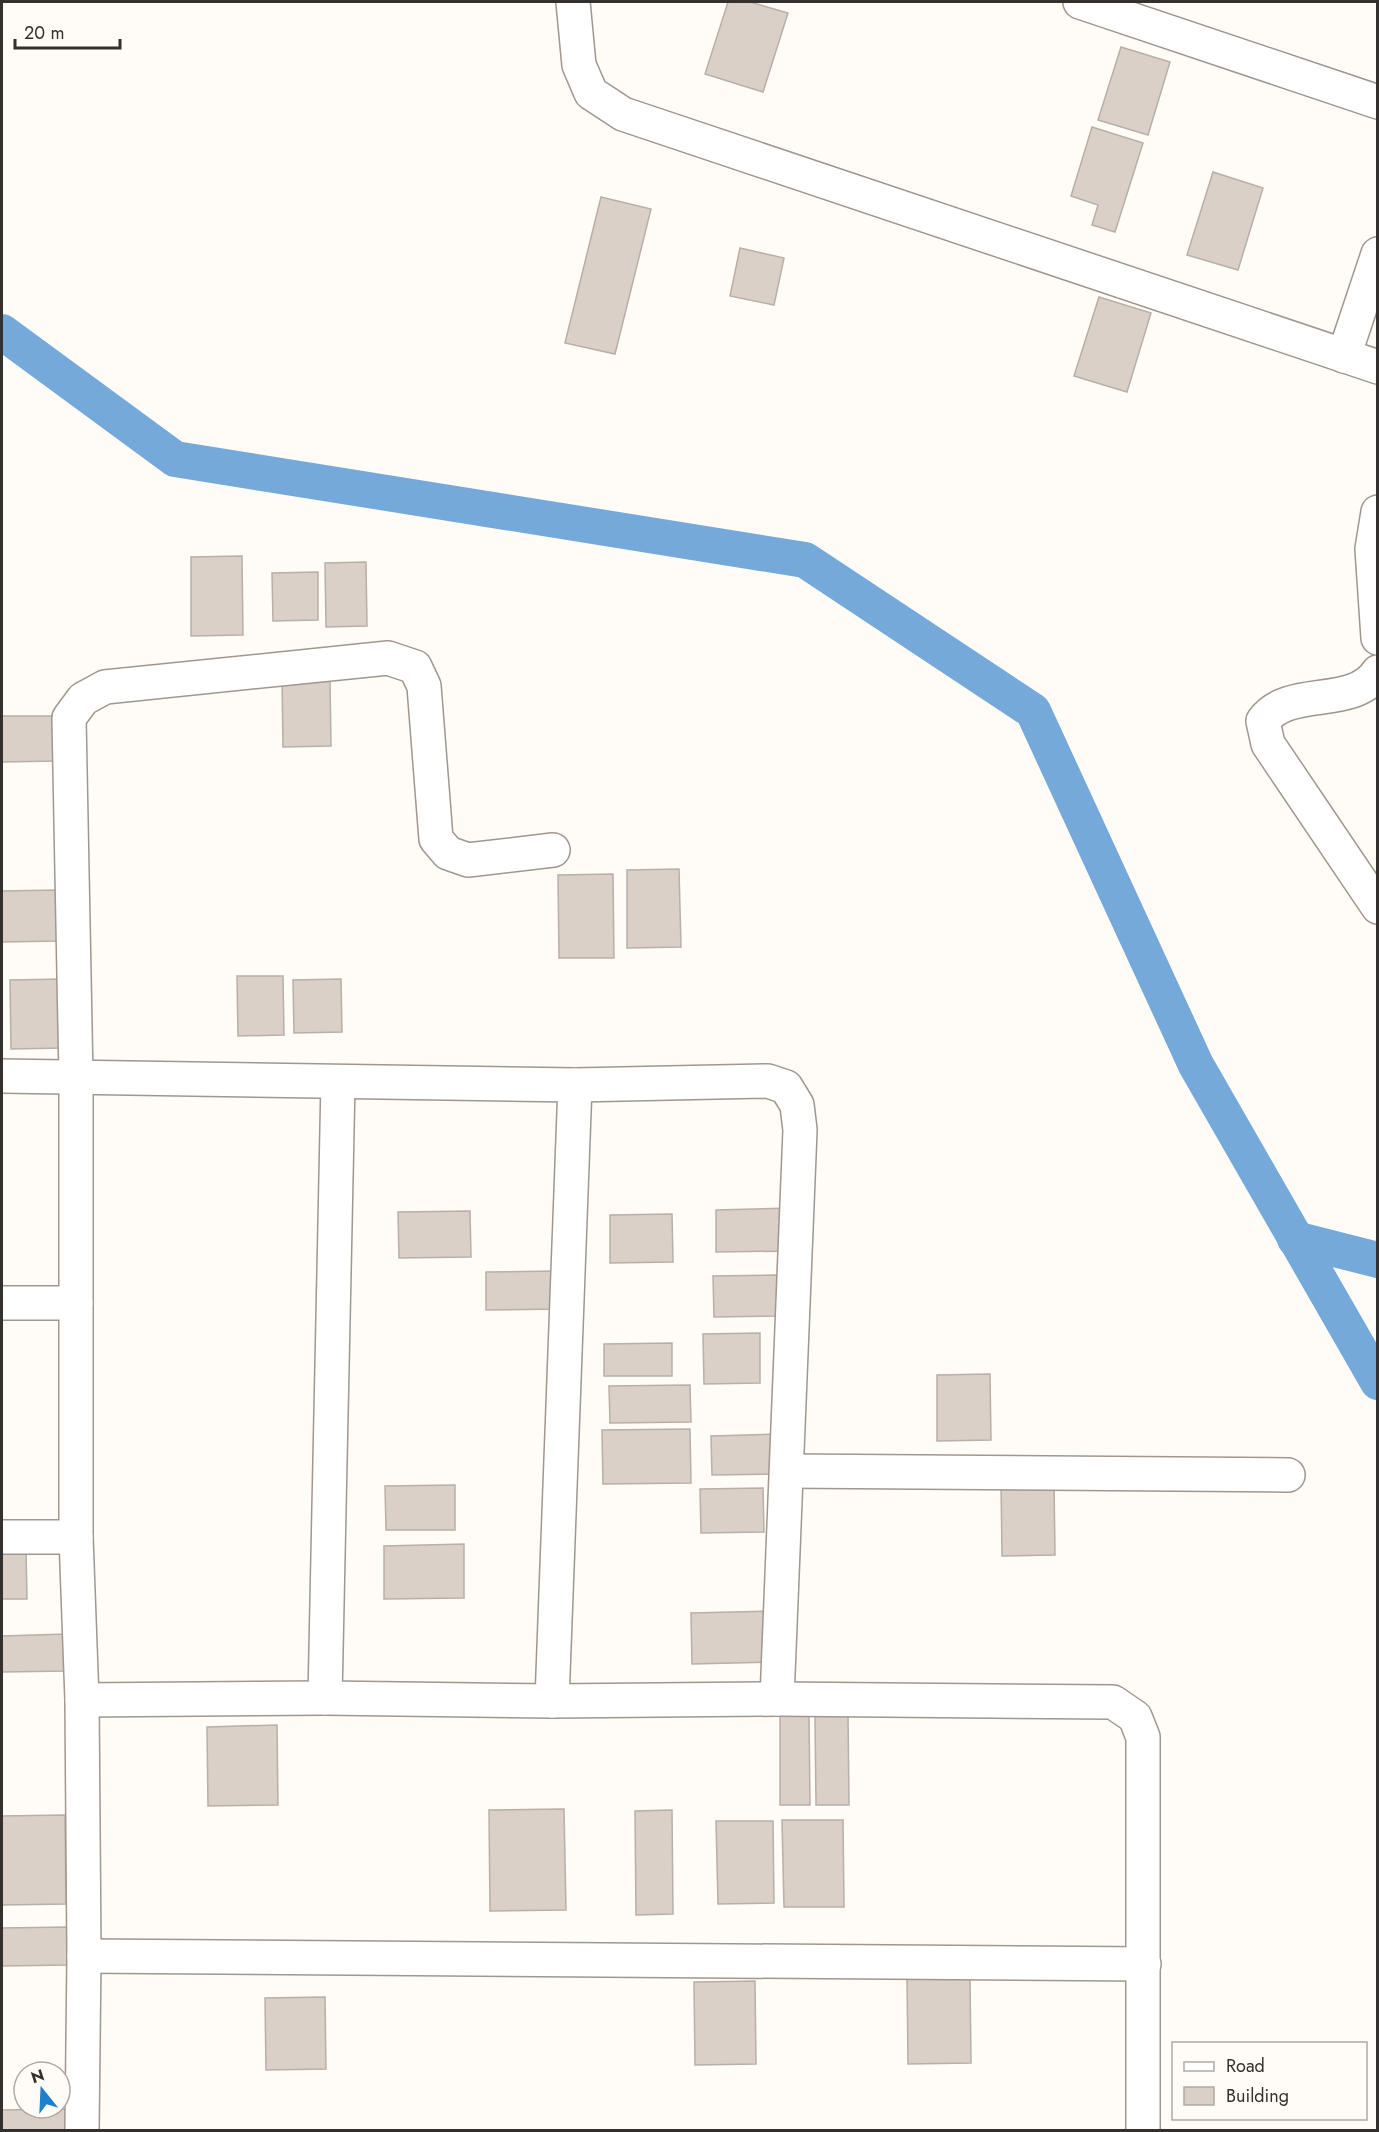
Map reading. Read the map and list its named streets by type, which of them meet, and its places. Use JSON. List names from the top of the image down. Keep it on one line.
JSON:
{"legend":["Road","Building"],"scale_bar":"20 m","north":"top"}
